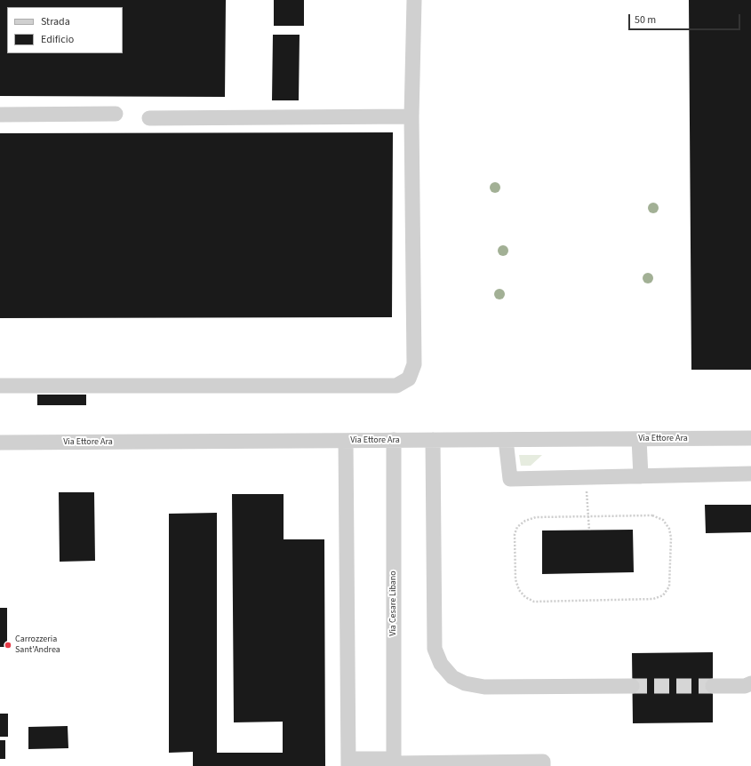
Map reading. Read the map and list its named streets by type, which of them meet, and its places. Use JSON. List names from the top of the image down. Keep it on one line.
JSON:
{"streets":{"street":["Via Ettore Ara","Via Cesare Libano"]},"crossings":[["Via Ettore Ara","Via Cesare Libano"]],"places":["Carrozzeria Sant'Andrea"],"legend":["Strada","Edificio"],"scale_bar":"50 m"}
